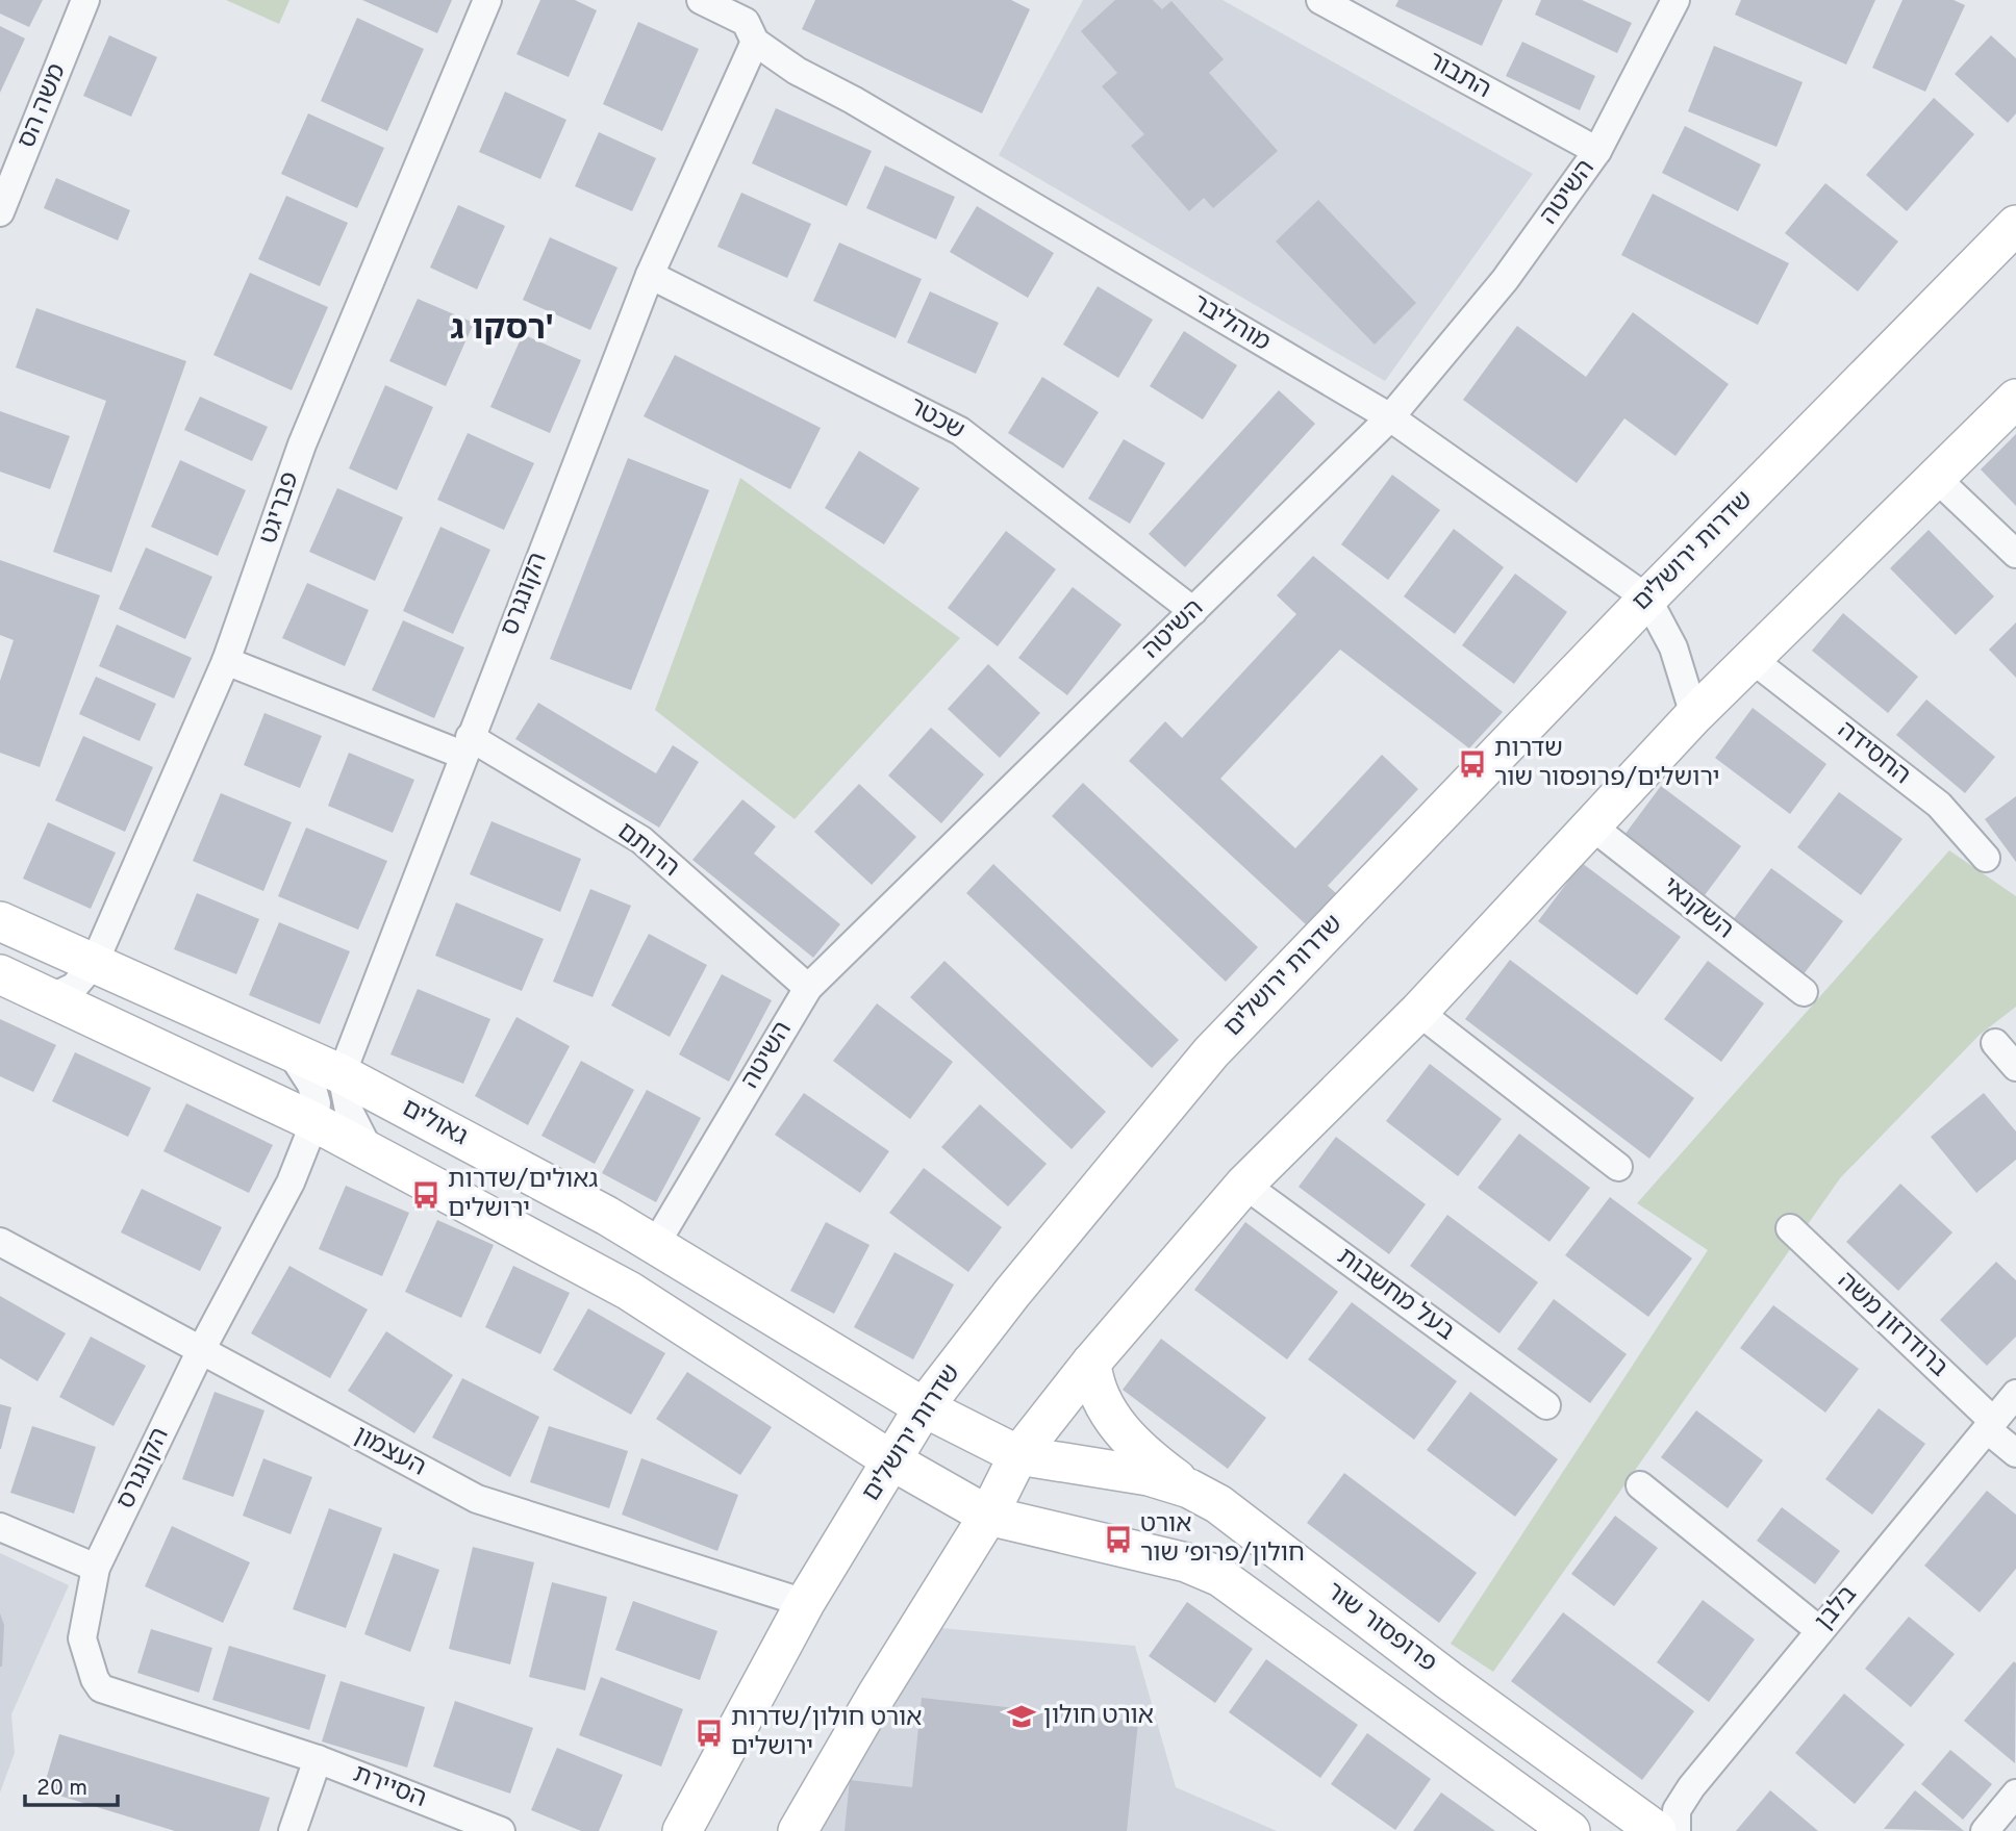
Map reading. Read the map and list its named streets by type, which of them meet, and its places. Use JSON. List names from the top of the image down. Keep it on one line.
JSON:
{"streets":{"main road":["שדרות ירושלים","גאולים","פרופסור שור"],"street":["התבור","משה הס","השיטה","מוהליבר","שכטר","פבריגט","הקונגרס","החסידה","הרותם","השקנאי","בעל מחשבות","ברודרזון משה","העצמון","בלבן","הסיירת"]},"crossings":[["התבור","השיטה"],["השיטה","מוהליבר"],["השיטה","שכטר"],["השיטה","הרותם"],["השיטה","גאולים"],["מוהליבר","שדרות ירושלים"],["מוהליבר","הקונגרס"],["שכטר","הקונגרס"],["פבריגט","הרותם"],["פבריגט","גאולים"],["שדרות ירושלים","גאולים"],["שדרות ירושלים","העצמון"],["שדרות ירושלים","פרופסור שור"],["הקונגרס","הרותם"],["הקונגרס","גאולים"],["הקונגרס","העצמון"],["הקונגרס","הסיירת"],["גאולים","פרופסור שור"],["ברודרזון משה","בלבן"]],"districts":["רסקו ג'"],"places":{"bus stop":["שדרות ירושלים/פרופסור שור","גאולים/שדרות ירושלים","אורט חולון/פרופ׳ שור","אורט חולון/שדרות ירושלים"],"school or university":["אורט חולון"]},"scale_bar":"20 m"}
